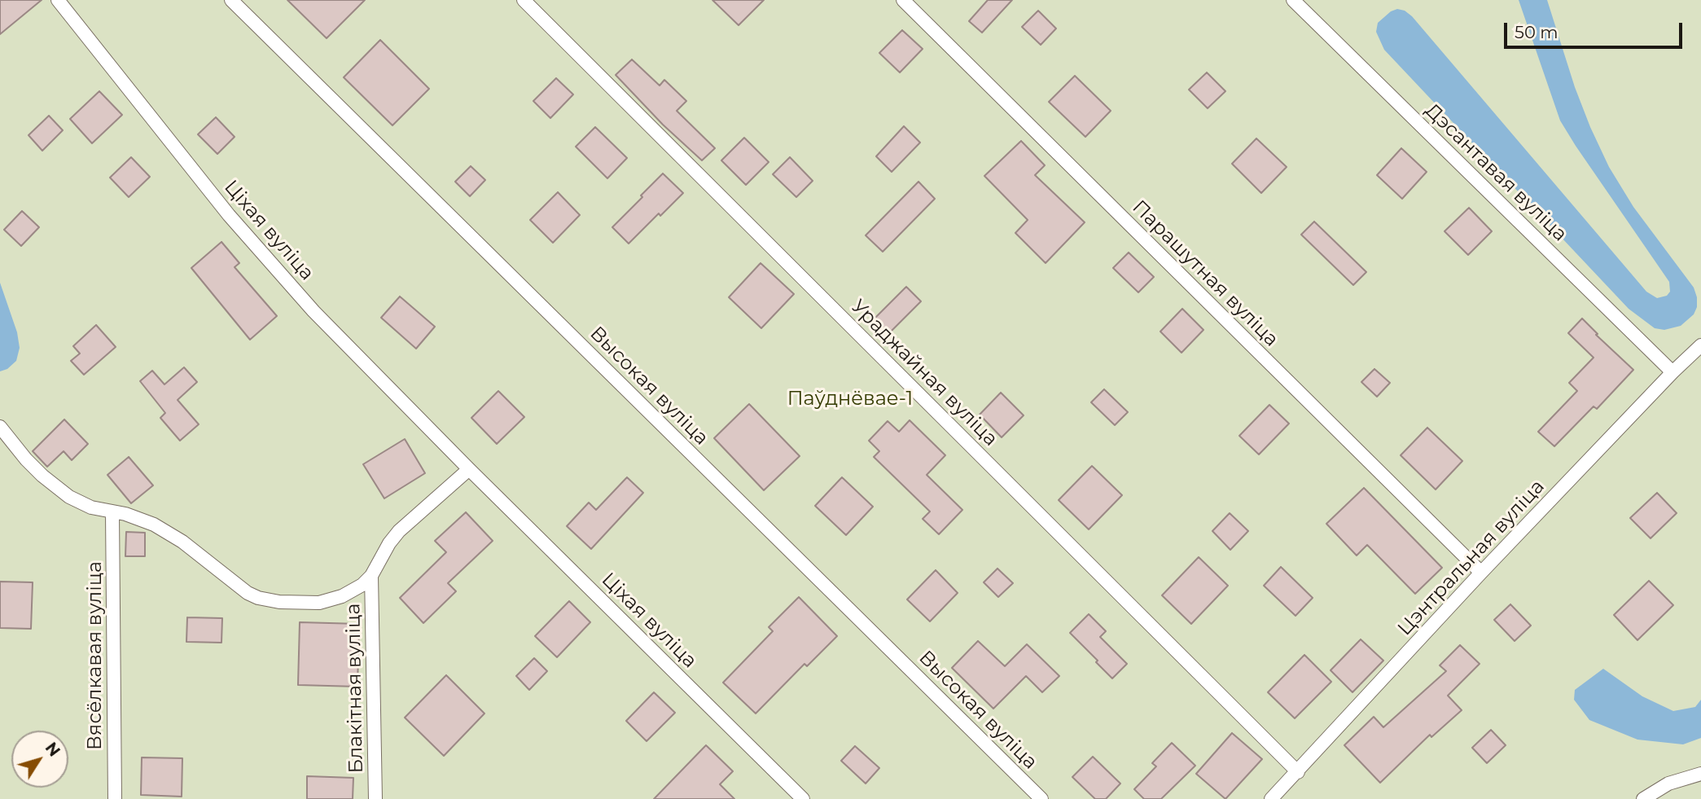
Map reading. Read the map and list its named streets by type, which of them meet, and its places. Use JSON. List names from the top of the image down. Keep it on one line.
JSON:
{"streets":{"lane":["Дэсантавая вуліца","Ціхая вуліца","Парашутная вуліца","Ураджайная вуліца","Высокая вуліца","Цэнтральная вуліца","Вясёлкавая вуліца","Блакітная вуліца"]},"crossings":[["Дэсантавая вуліца","Цэнтральная вуліца"],["Парашутная вуліца","Цэнтральная вуліца"],["Ураджайная вуліца","Цэнтральная вуліца"]],"parks":["Паўднёвае-1"],"scale_bar":"50 m","north":"top right"}
